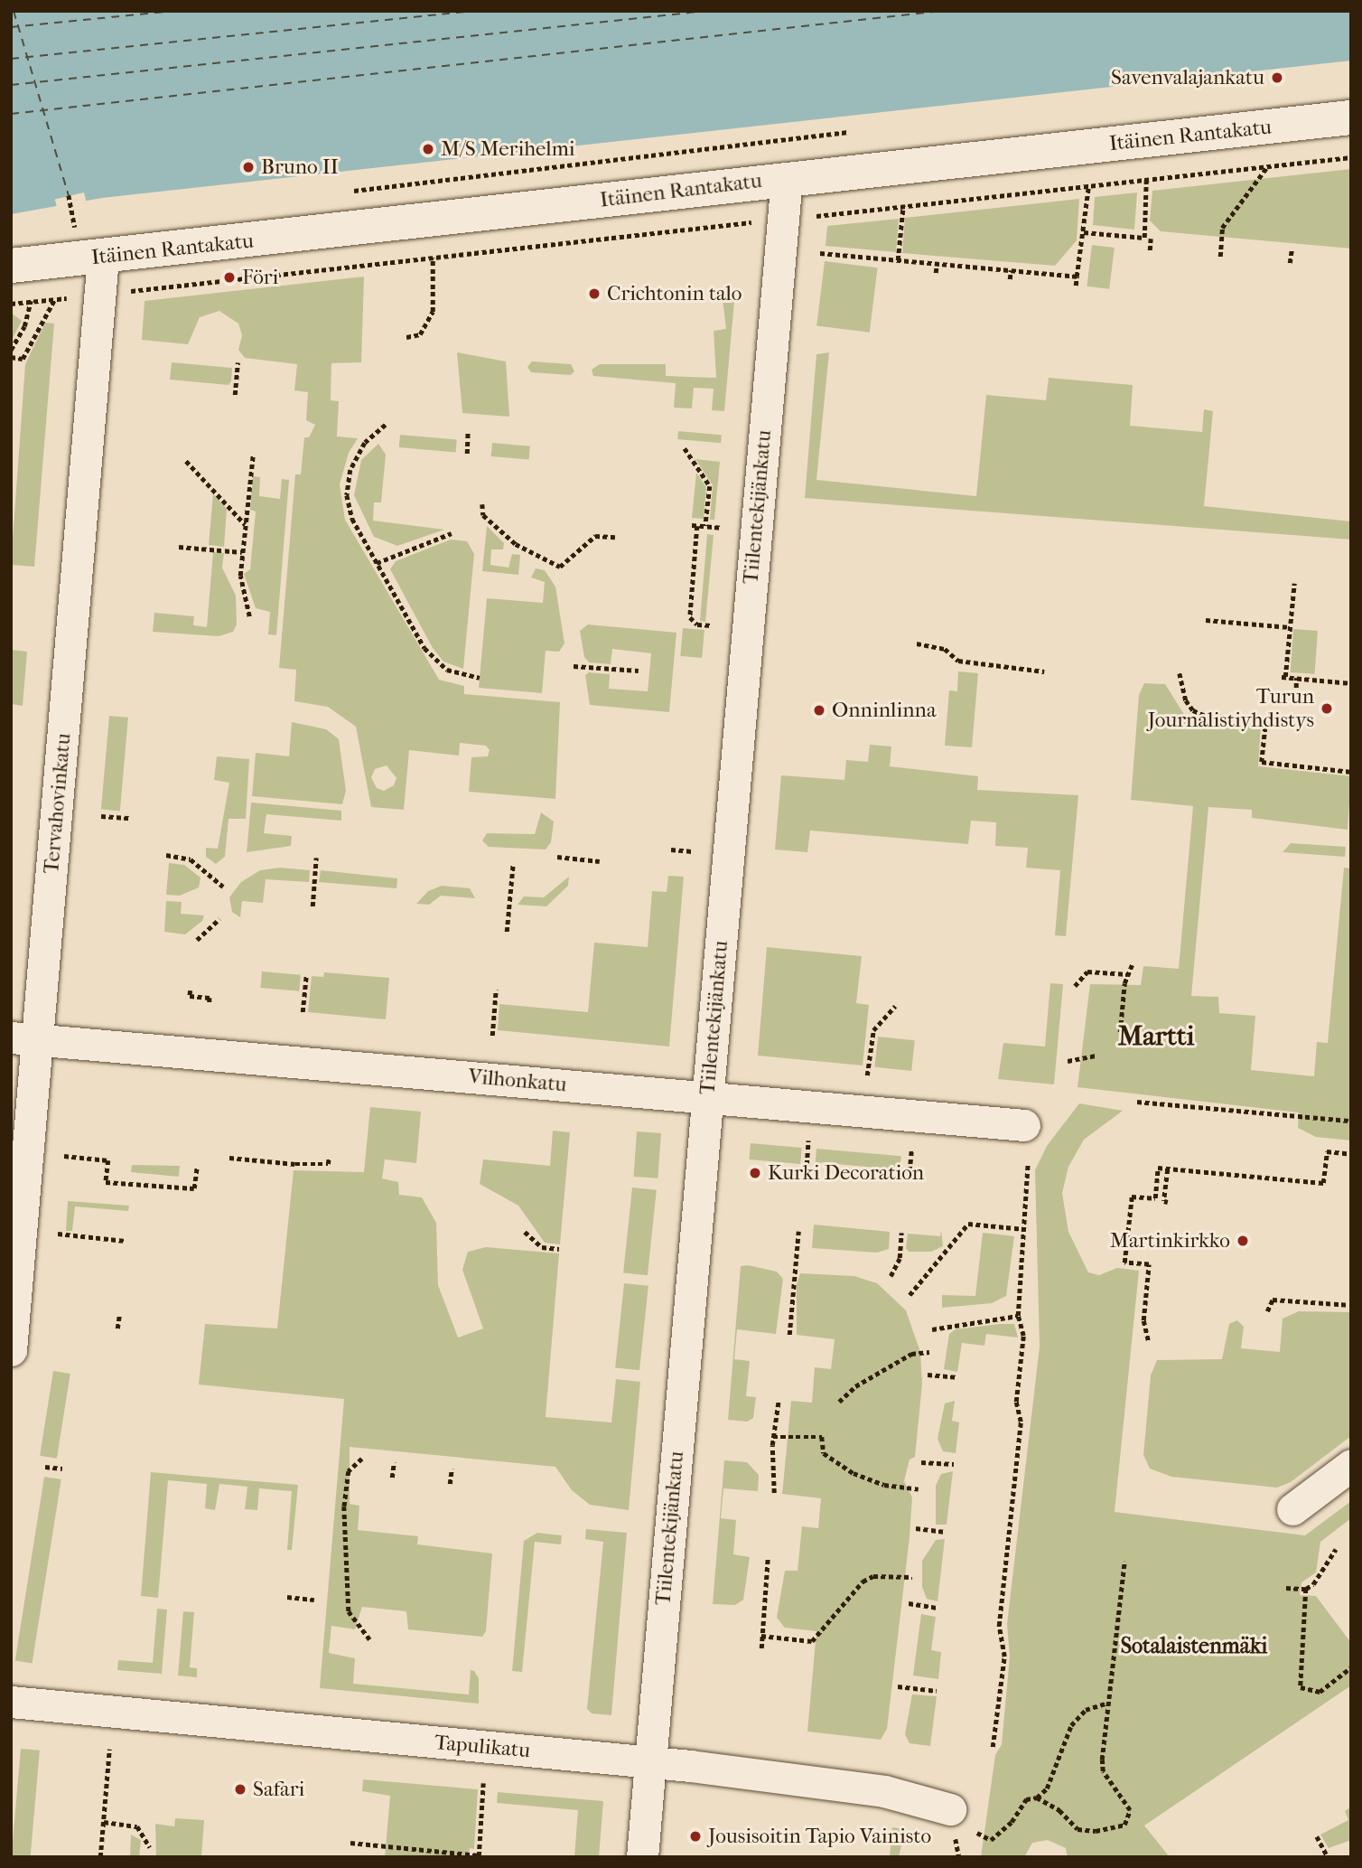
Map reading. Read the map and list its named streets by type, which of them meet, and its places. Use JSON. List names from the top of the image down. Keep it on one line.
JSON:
{"streets":{"street":["Itäinen Rantakatu","Tiilentekijänkatu","Tervahovinkatu","Vilhonkatu","Tapulikatu"]},"crossings":[["Itäinen Rantakatu","Tiilentekijänkatu"],["Itäinen Rantakatu","Tervahovinkatu"],["Tiilentekijänkatu","Vilhonkatu"],["Tiilentekijänkatu","Tapulikatu"],["Tervahovinkatu","Vilhonkatu"]],"districts":["Martti","Sotalaistenmäki"],"places":["Savenvalajankatu","M/S Merihelmi","Bruno II","Föri","Crichtonin talo","Turun Journalistiyhdistys","Onninlinna","Kurki Decoration","Martinkirkko","Safari","Jousisoitin Tapio Vainisto"]}
